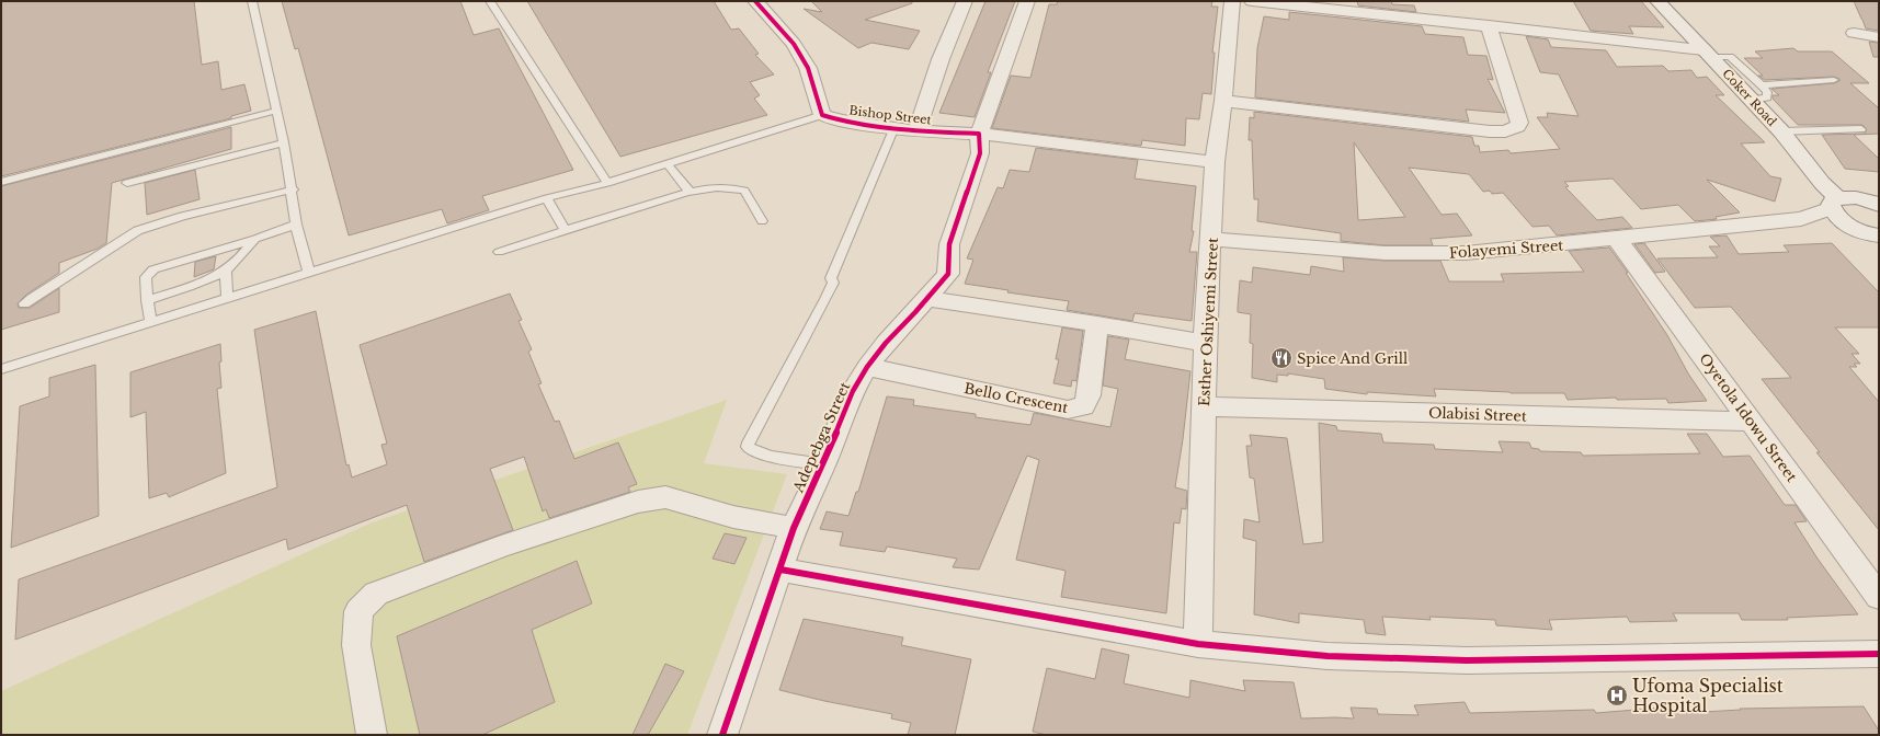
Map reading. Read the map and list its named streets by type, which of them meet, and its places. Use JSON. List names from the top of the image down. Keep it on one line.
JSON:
{"streets":{"main road":["Coker Road"],"street":["Bishop Street","Folayemi Street","Esther Oshiyemi Street","Bello Crescent","Olabisi Street","Oyetola Idowu Street","Adepebga Street"]},"crossings":[["Bishop Street","Esther Oshiyemi Street"],["Bishop Street","Adepebga Street"],["Folayemi Street","Esther Oshiyemi Street"],["Folayemi Street","Oyetola Idowu Street"],["Esther Oshiyemi Street","Olabisi Street"],["Bello Crescent","Adepebga Street"],["Olabisi Street","Oyetola Idowu Street"]],"places":{"restaurant":["Spice And Grill"],"hospital":["Ufoma Specialist Hospital"]}}
